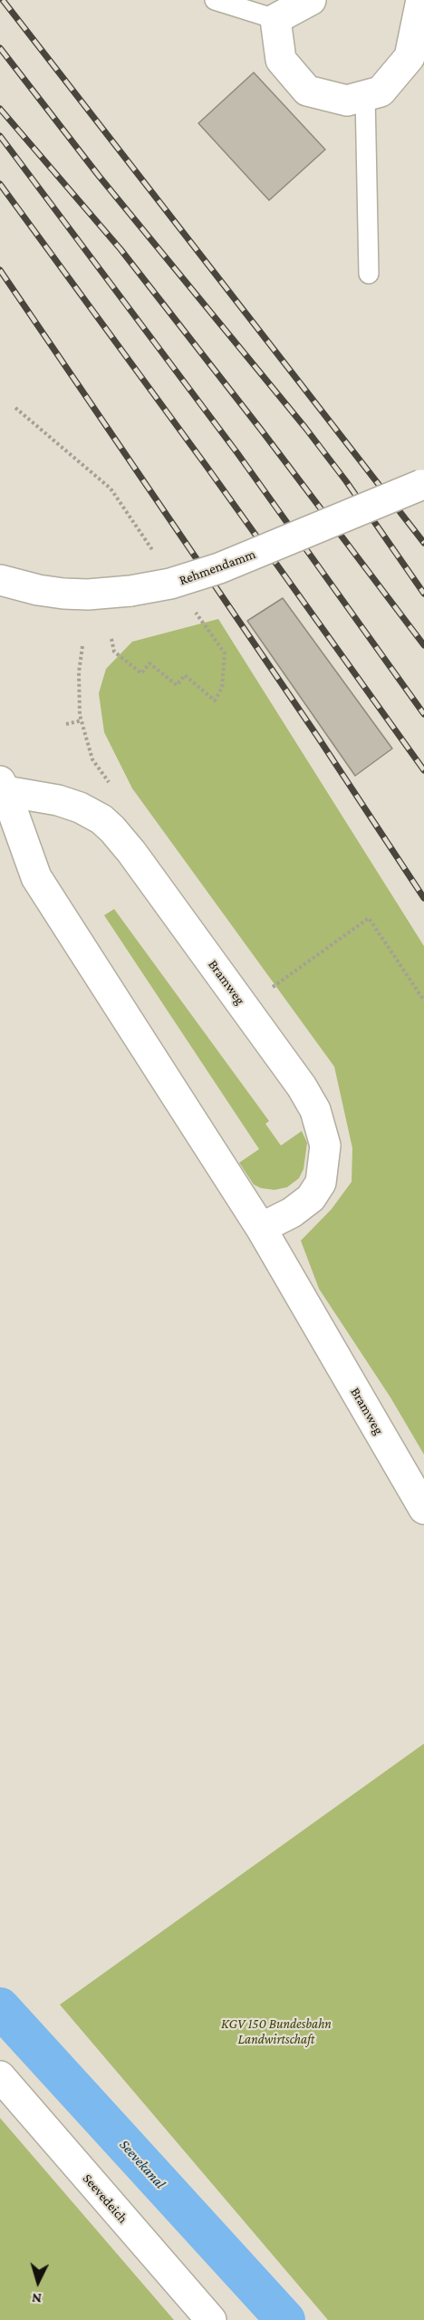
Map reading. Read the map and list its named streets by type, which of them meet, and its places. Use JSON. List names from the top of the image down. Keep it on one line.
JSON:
{"streets":{"street":["Rehmendamm","Bramweg","Seevedeich"]},"water":["Seevekanal"],"parks":["KGV 150 Bundesbahn Landwirtschaft"],"north":"bottom"}
